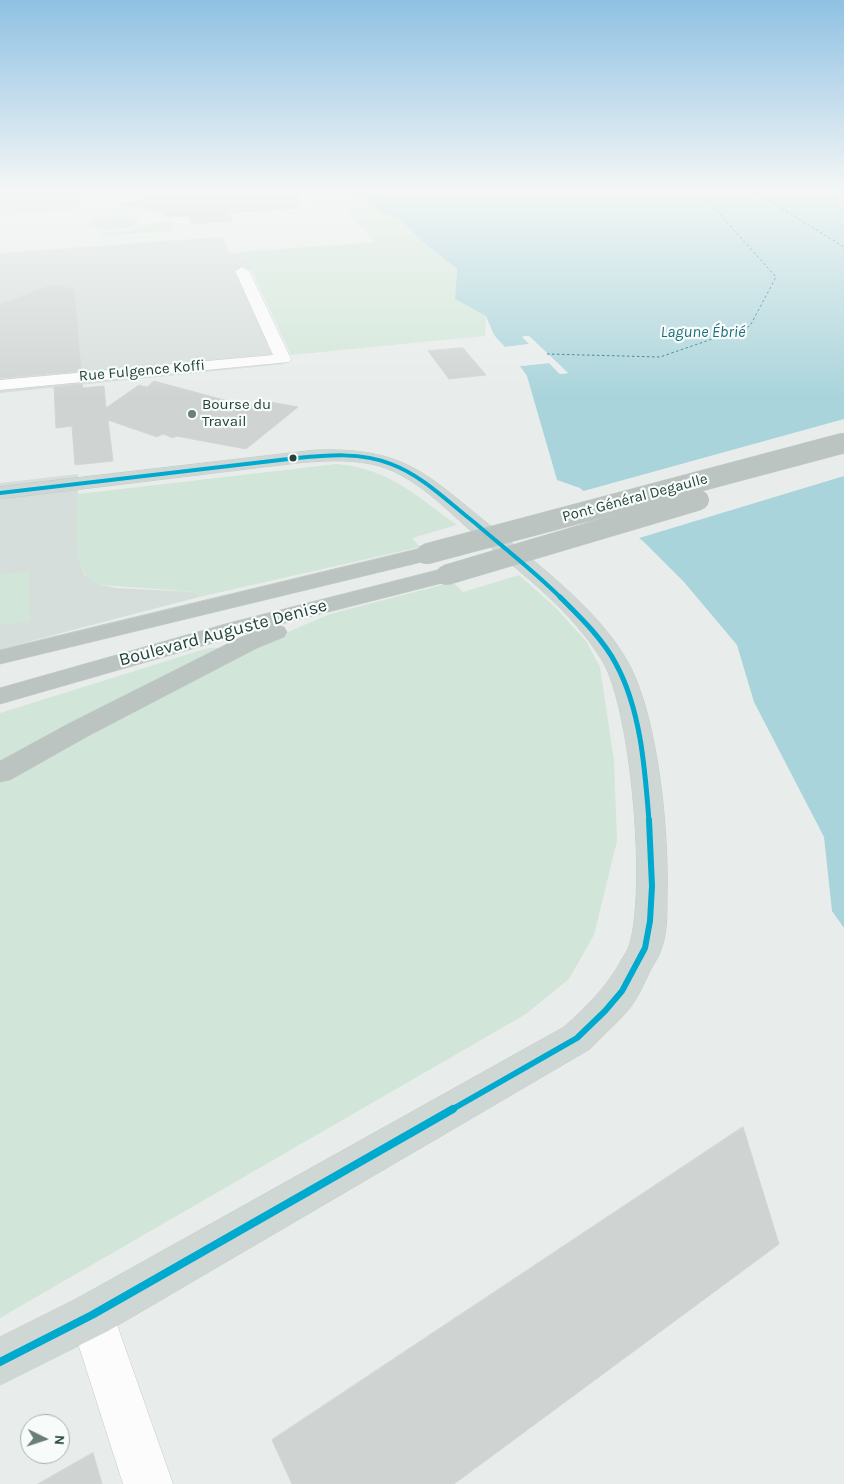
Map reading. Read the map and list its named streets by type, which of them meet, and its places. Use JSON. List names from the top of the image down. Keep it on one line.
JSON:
{"streets":{"highway":["Pont Général Degaulle","Boulevard Auguste Denise"],"street":["Rue Fulgence Koffi"]},"crossings":[["Pont Général Degaulle","Boulevard Auguste Denise"]],"water":["Lagune Ébrié"],"places":["Bourse du Travail"],"north":"right"}
